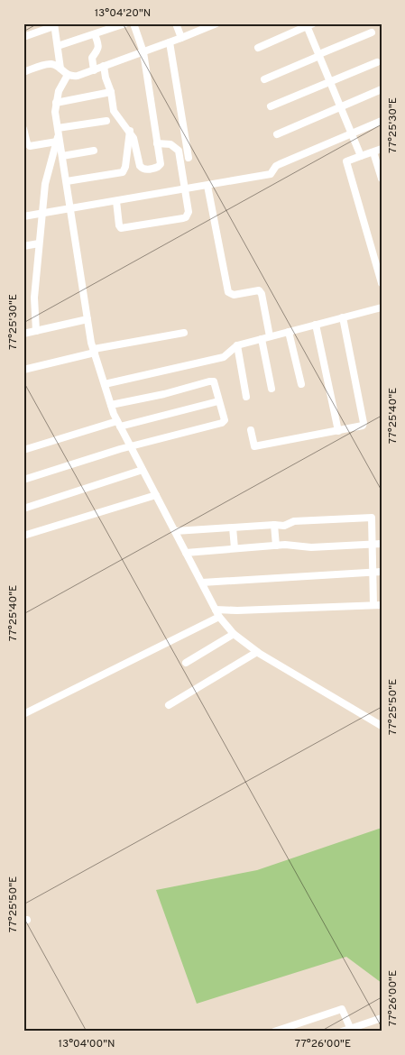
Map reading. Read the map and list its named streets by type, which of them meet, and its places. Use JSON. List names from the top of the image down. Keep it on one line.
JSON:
{"coordinates":["13°04'20\"N","77°25'30\"E","77°25'40\"E","77°25'50\"E","77°26'00\"E","13°04'00\"N"]}
